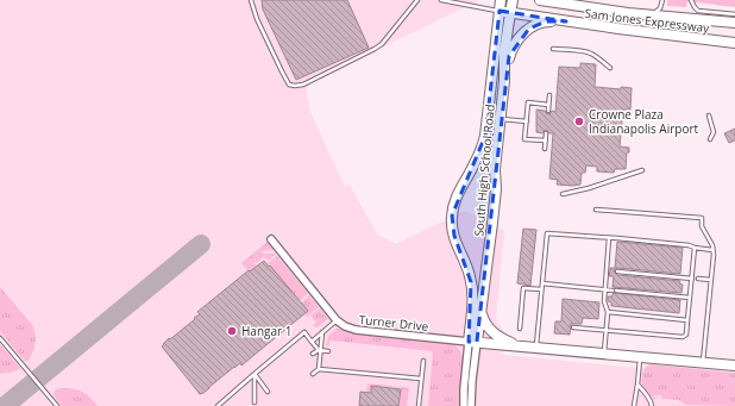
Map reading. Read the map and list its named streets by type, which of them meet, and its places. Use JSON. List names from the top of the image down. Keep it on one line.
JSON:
{"streets":{"street":["Sam Jones Expressway","South High School Road","Turner Drive"]},"crossings":[["Sam Jones Expressway","South High School Road"],["South High School Road","Turner Drive"]],"places":["Crowne Plaza Indianapolis Airport","Hangar 1"]}
